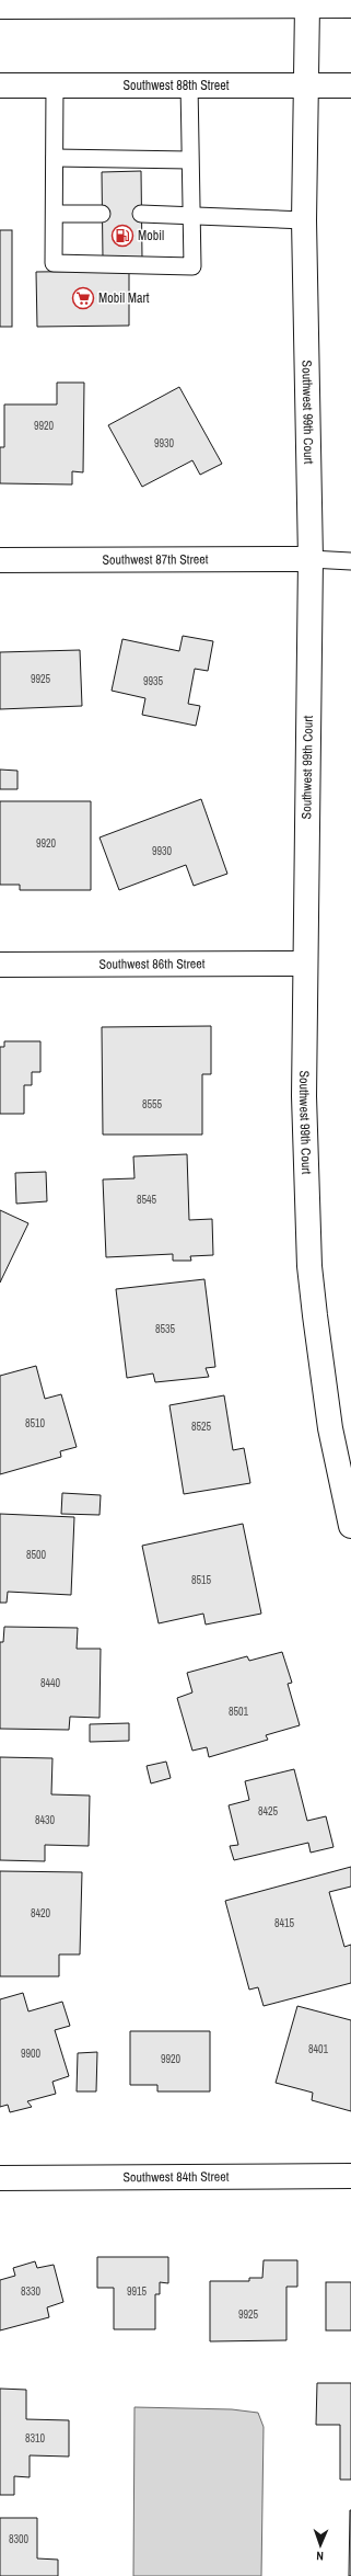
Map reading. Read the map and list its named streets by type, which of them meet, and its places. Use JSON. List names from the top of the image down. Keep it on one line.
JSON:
{"streets":{"street":["Southwest 88th Street","Southwest 99th Court","Southwest 87th Street","Southwest 86th Street","Southwest 84th Street"]},"crossings":[["Southwest 88th Street","Southwest 99th Court"],["Southwest 99th Court","Southwest 87th Street"],["Southwest 99th Court","Southwest 86th Street"]],"places":{"fuel station":["Mobil"],"supermarket":["Mobil Mart"]},"house_numbers":["9920","9930","9925","9935","9920","9930","8555","8545","8535","8510","8525","8500","8515","8440","8501","8425","8430","8420","8415","8401","9900","9920","8330","9915","9925","8310","8300"],"north":"bottom"}
